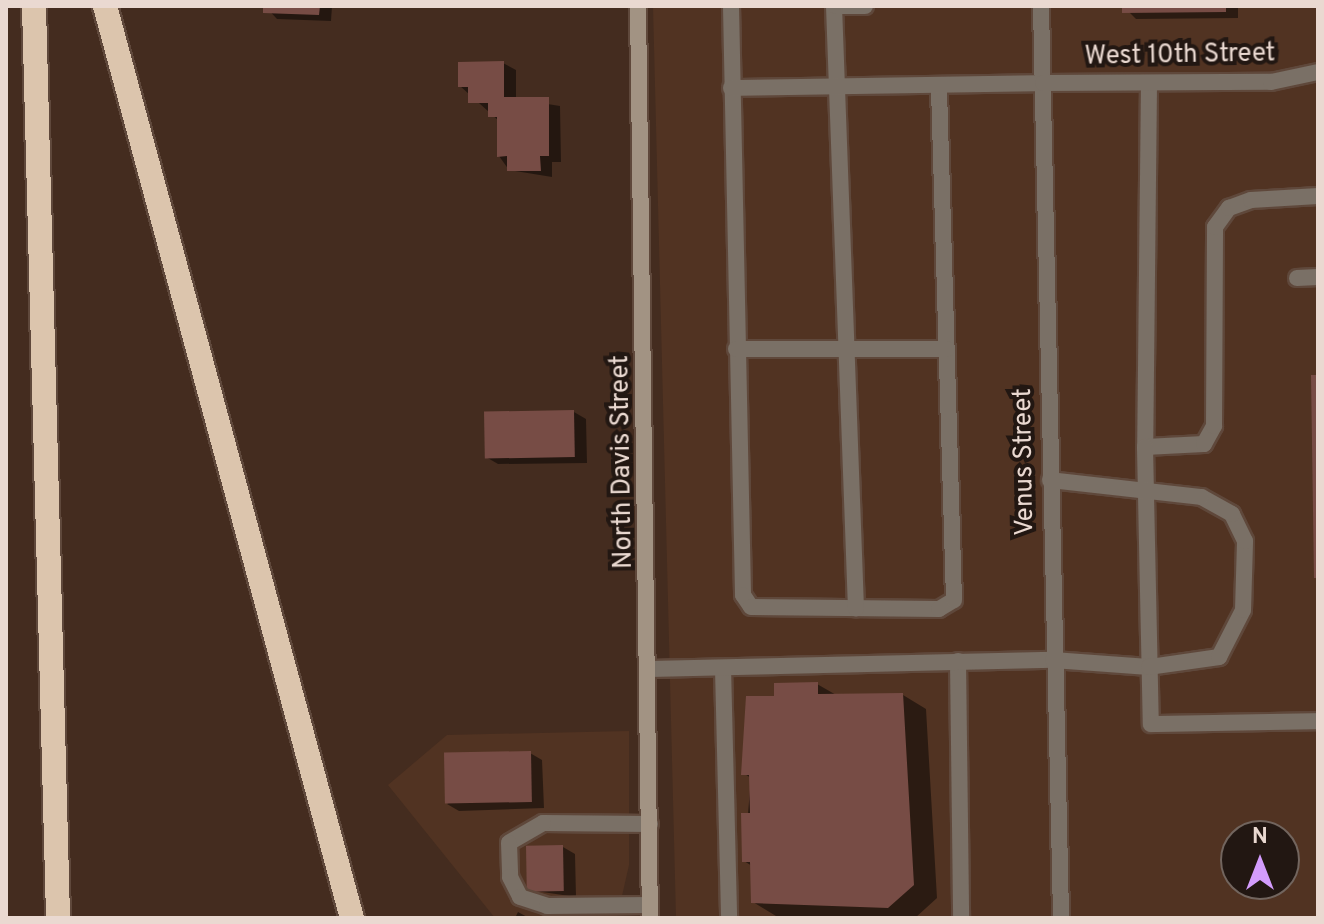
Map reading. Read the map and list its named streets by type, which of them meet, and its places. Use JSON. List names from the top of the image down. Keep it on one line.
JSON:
{"streets":{"street":["West 10th Street","North Davis Street","Venus Street"]},"crossings":[["West 10th Street","Venus Street"]],"north":"top"}
